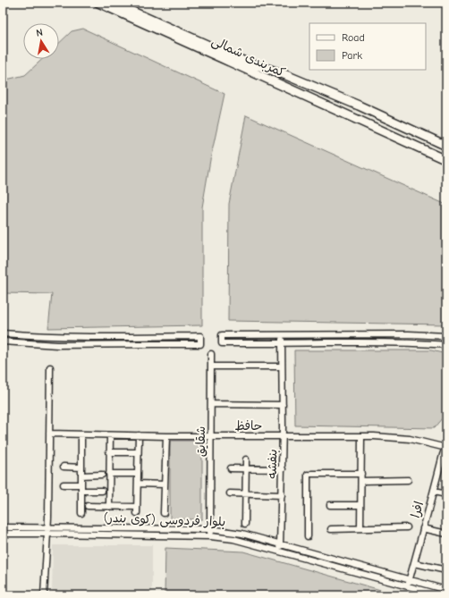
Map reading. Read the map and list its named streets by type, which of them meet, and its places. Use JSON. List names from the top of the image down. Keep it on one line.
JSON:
{"streets":{"highway":["کمربندی شمالی"],"street":["حافظ","شقایق","بنفشه","افرا","بلوار فردوسی (کوی بندر)"]},"crossings":[["حافظ","شقایق"],["حافظ","بنفشه"],["حافظ","افرا"],["شقایق","بلوار فردوسی (کوی بندر)"],["بنفشه","بلوار فردوسی (کوی بندر)"],["افرا","بلوار فردوسی (کوی بندر)"]],"legend":["Road","Park"],"north":"top"}
